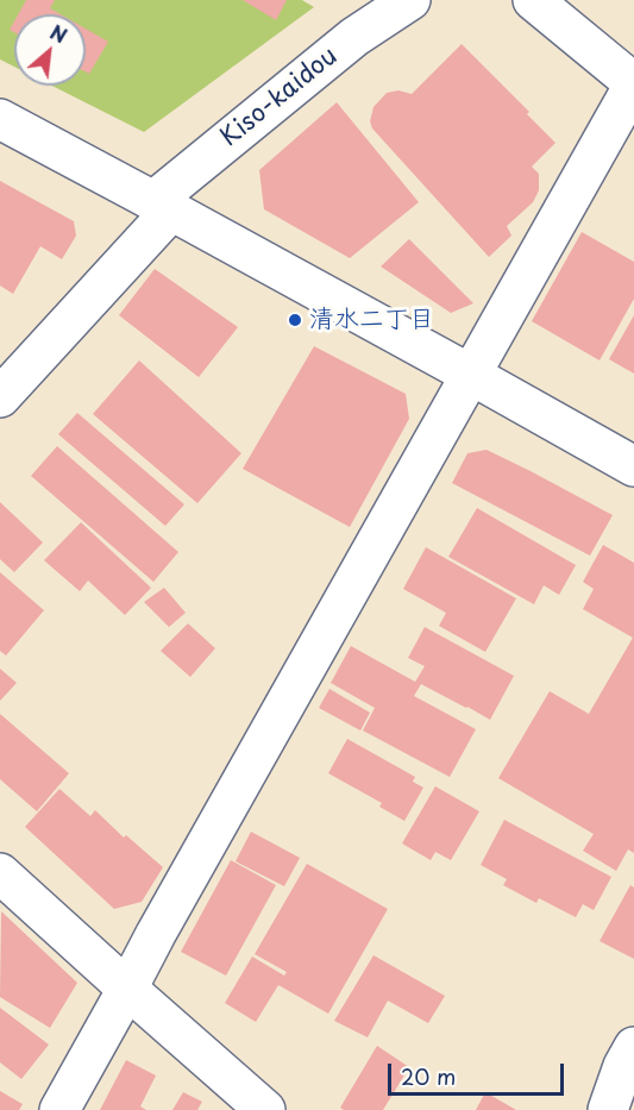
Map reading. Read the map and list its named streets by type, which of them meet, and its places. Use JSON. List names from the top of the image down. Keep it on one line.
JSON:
{"streets":{"street":["Kiso-kaidou"]},"places":["清水二丁目"],"scale_bar":"20 m","north":"top right"}
